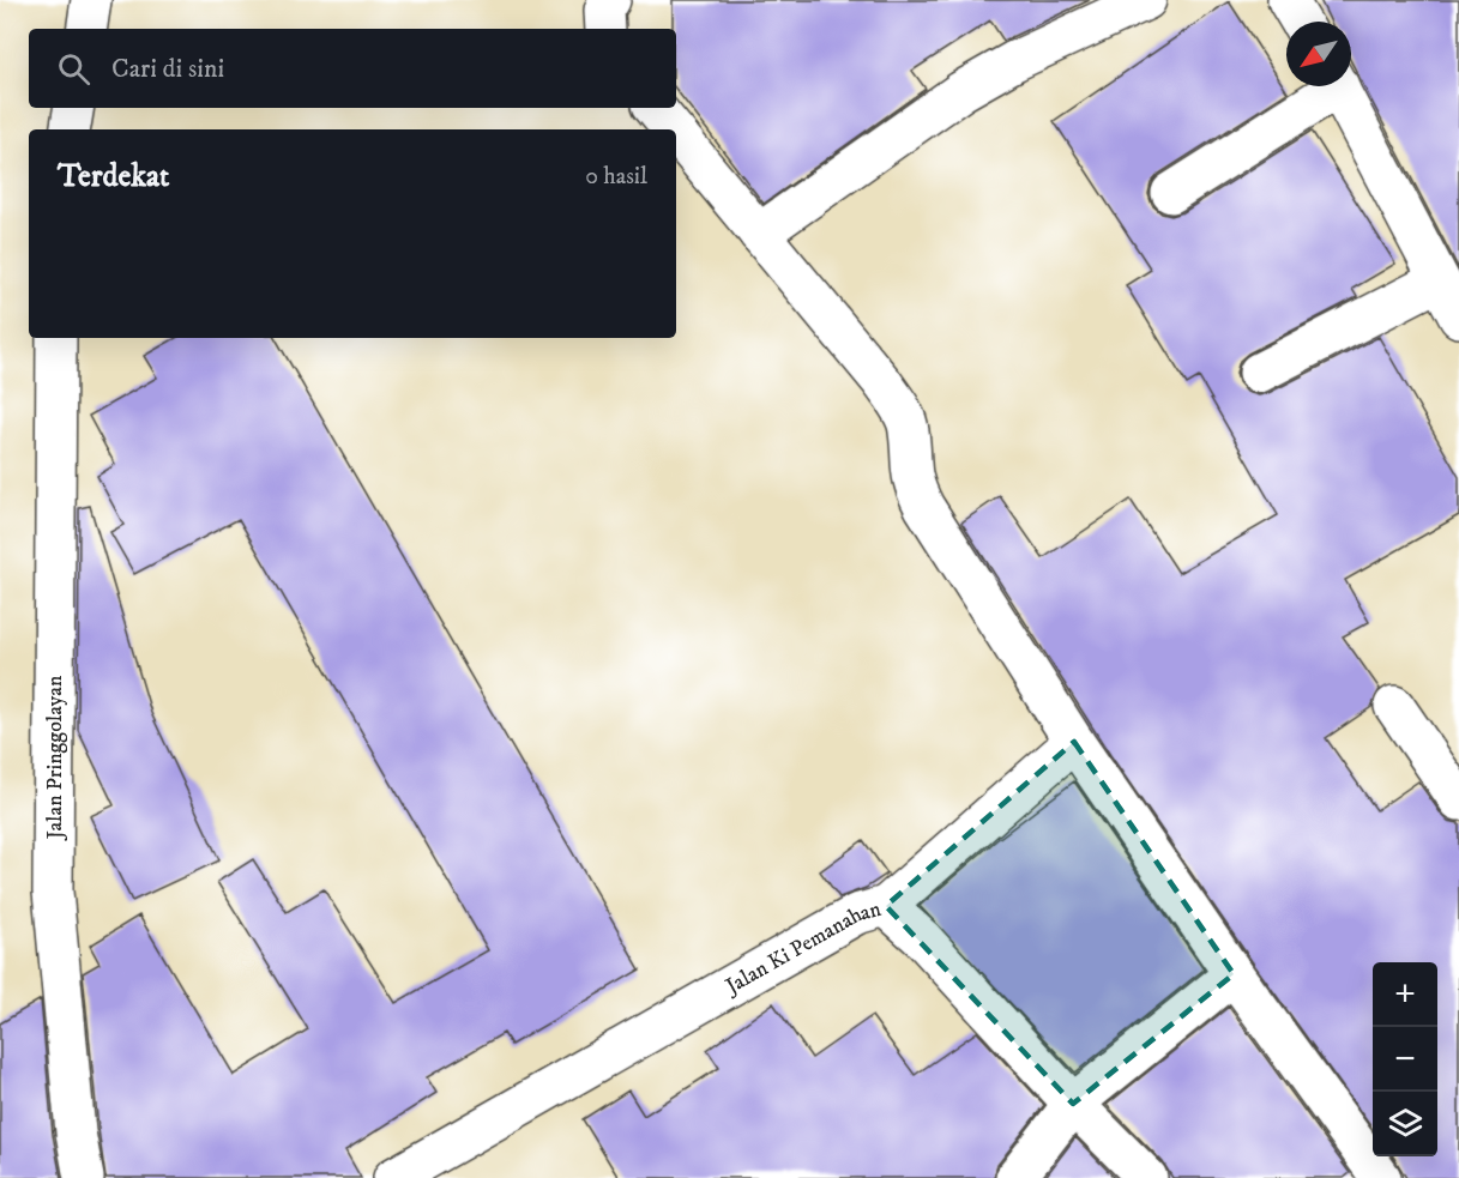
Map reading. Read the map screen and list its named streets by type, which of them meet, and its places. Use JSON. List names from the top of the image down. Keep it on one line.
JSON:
{"streets":{"street":["Jalan Pringgolayan","Jalan Ki Pemanahan"]},"north":"bottom left","page":{"search":"Cari di sini","heading":["Terdekat","0 hasil"],"map_buttons":["+","−"]}}
